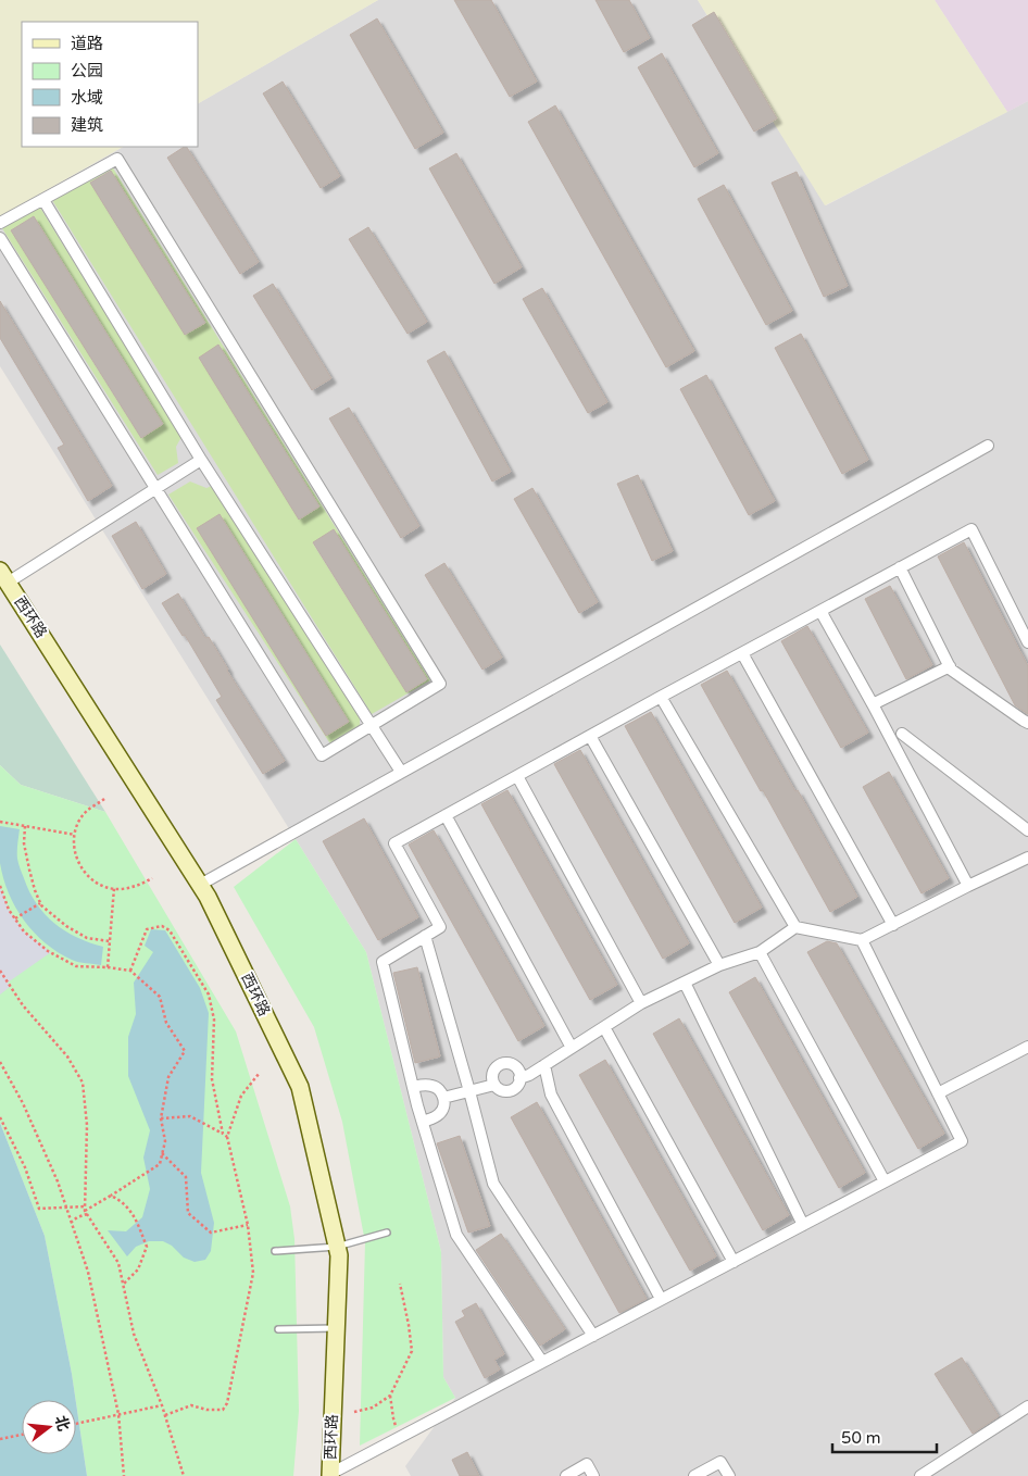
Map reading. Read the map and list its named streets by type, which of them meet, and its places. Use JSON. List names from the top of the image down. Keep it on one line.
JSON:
{"streets":{"main road":["西环路"]},"legend":["道路","公园","水域","建筑"],"scale_bar":"50 m","north":"right"}
